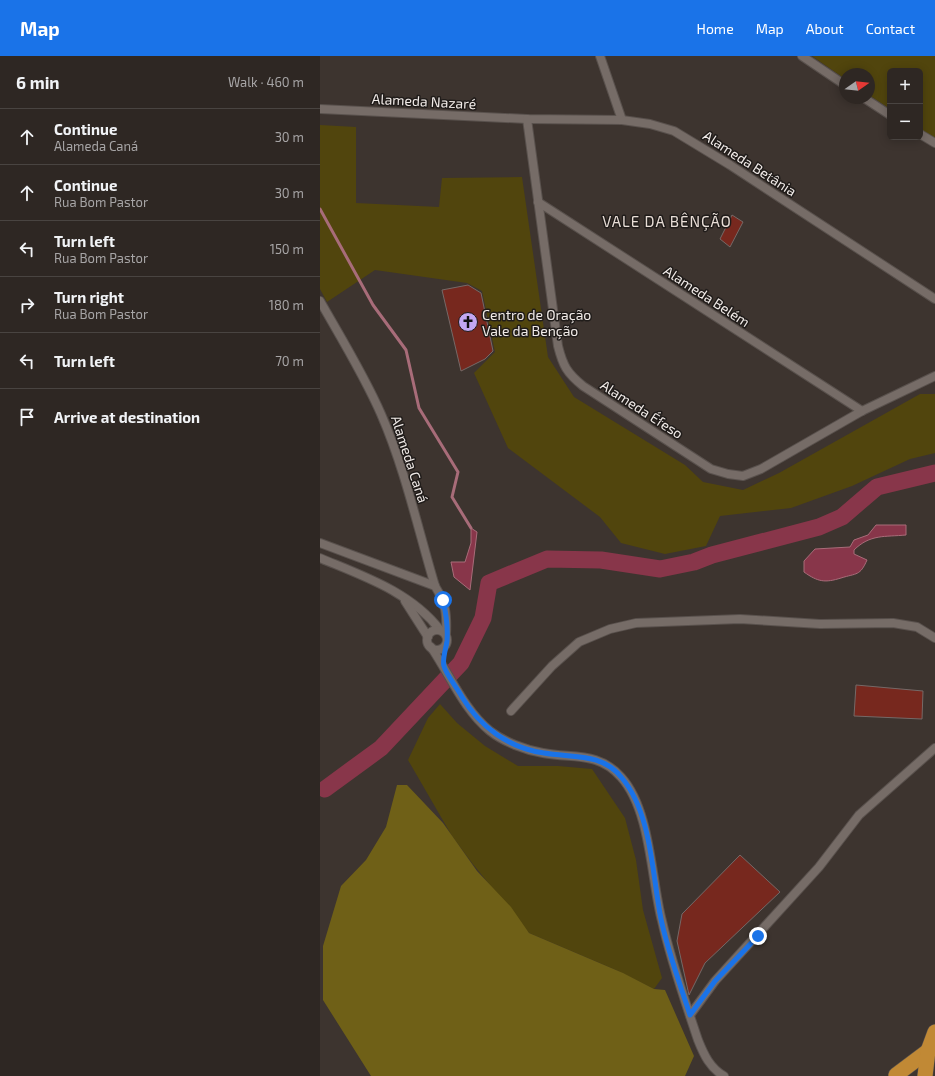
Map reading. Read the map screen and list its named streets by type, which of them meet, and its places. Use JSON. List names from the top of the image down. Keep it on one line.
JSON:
{"streets":{"street":["Alameda Nazaré","Alameda Betânia","Alameda Belém","Alameda Éfeso","Alameda Caná"]},"crossings":[["Alameda Nazaré","Alameda Betânia"],["Alameda Nazaré","Alameda Éfeso"],["Alameda Betânia","Alameda Éfeso"],["Alameda Belém","Alameda Éfeso"]],"districts":["VALE DA BÊNÇÃO"],"places":{"church":["Centro de Oração Vale da Benção"]},"north":"right","page":{"header":"Map","nav":["Home","Map","About","Contact"],"heading":["6 min","Walk · 460 m"],"map_buttons":["+","−"],"list":[["Continue","Alameda Caná","30 m"],["Continue","Rua Bom Pastor","30 m"],["Turn left","Rua Bom Pastor","150 m"],["Turn right","Rua Bom Pastor","180 m"],["Turn left","70 m"],"Arrive at destination"]}}
